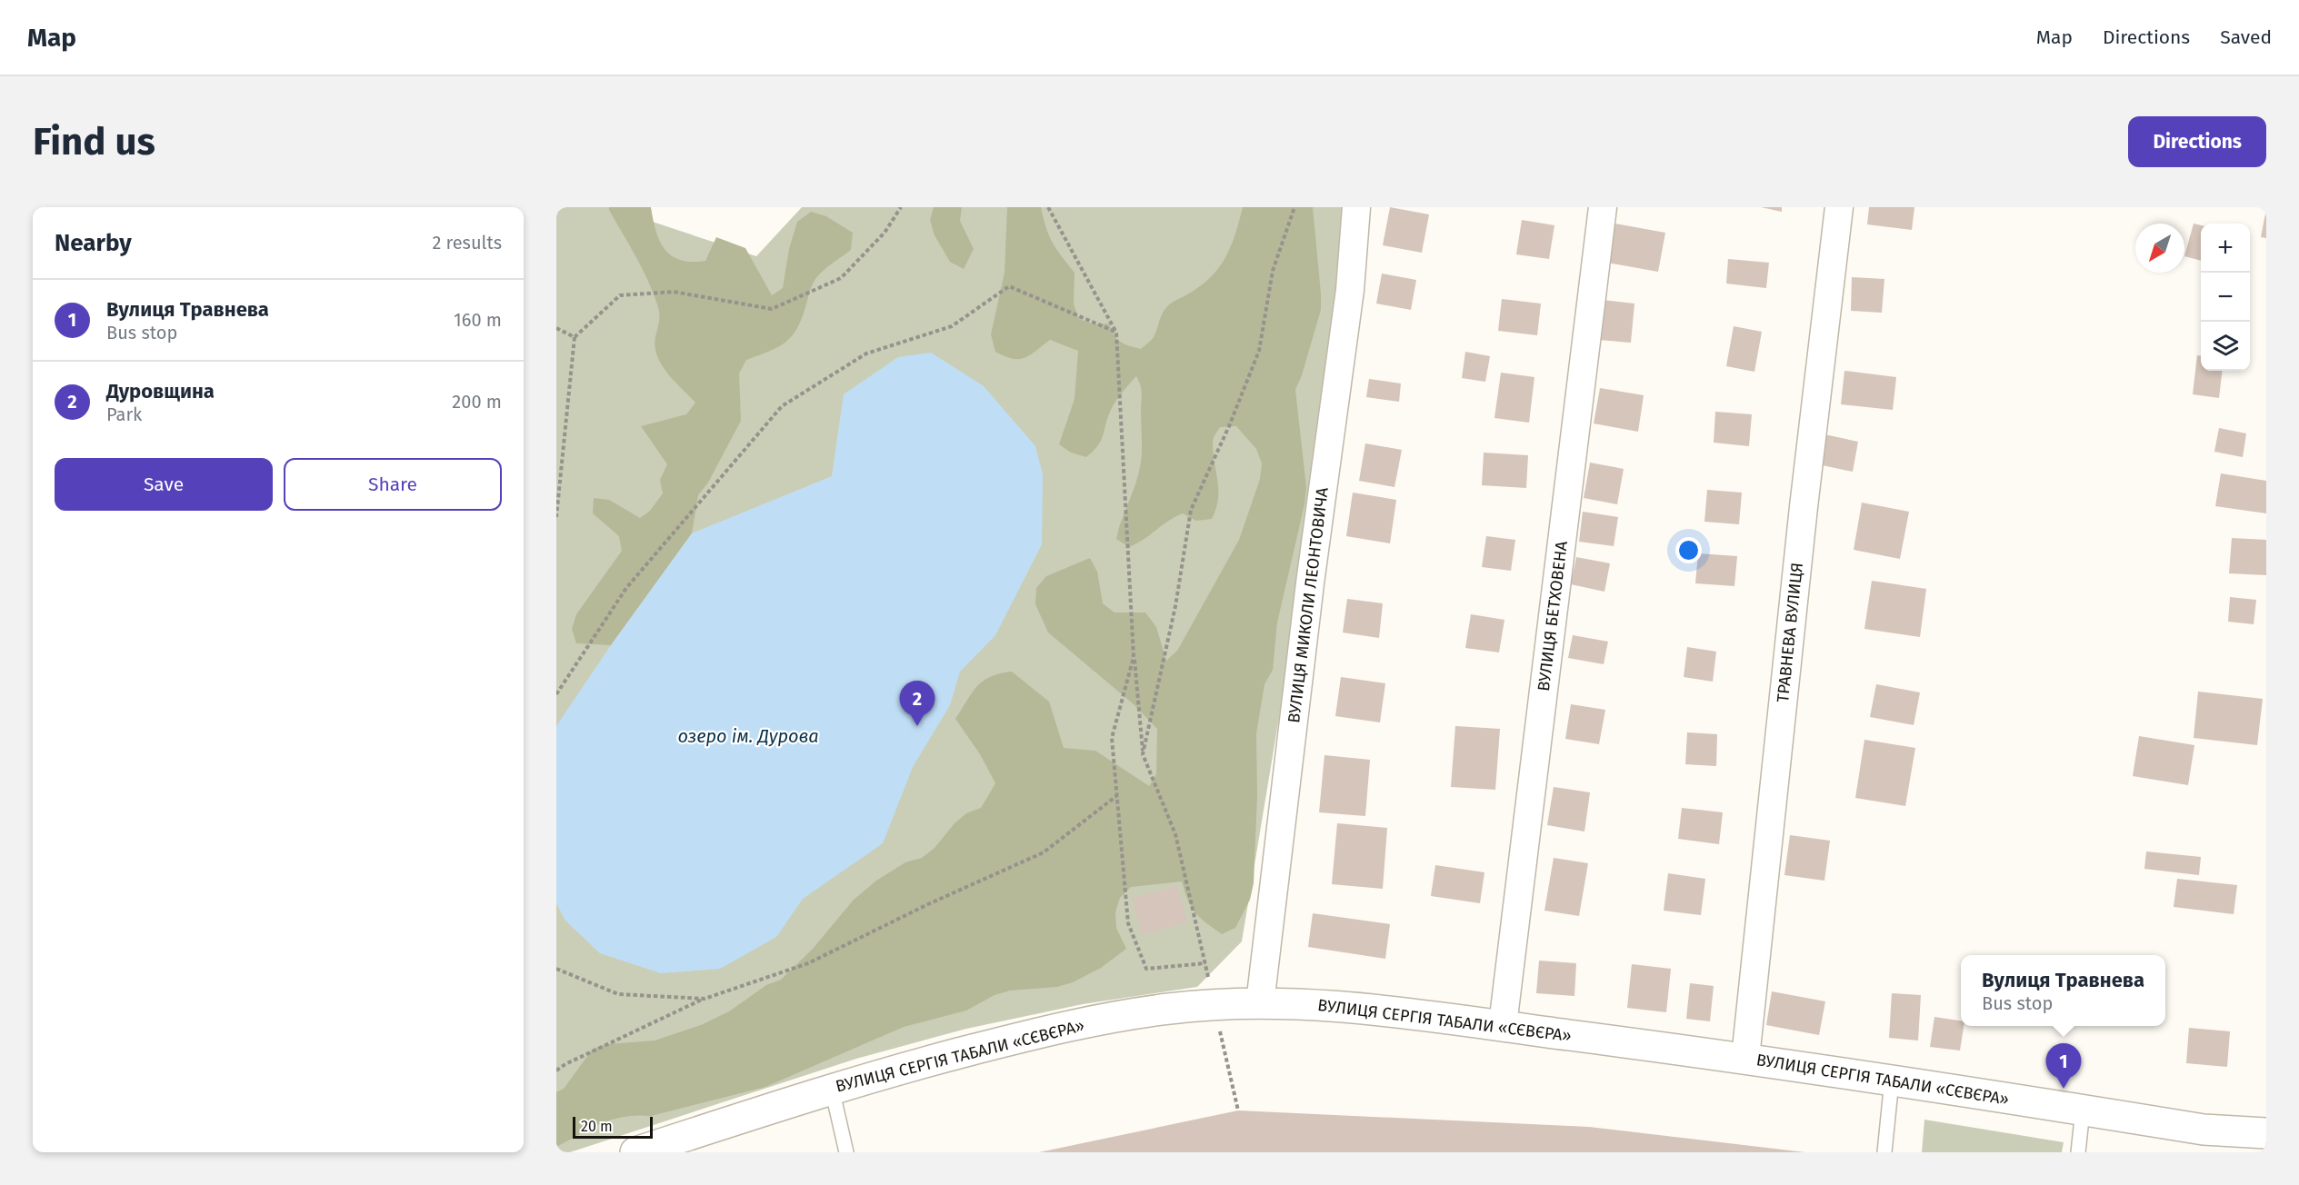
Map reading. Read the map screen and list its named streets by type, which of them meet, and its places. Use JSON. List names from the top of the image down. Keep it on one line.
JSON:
{"streets":{"main road":["ВУЛИЦЯ СЕРГІЯ ТАБАЛИ «СЄВЄРА»"],"street":["ВУЛИЦЯ МИКОЛИ ЛЕОНТОВИЧА","ВУЛИЦЯ БЕТХОВЕНА","ТРАВНЕВА ВУЛИЦЯ"]},"crossings":[["ВУЛИЦЯ МИКОЛИ ЛЕОНТОВИЧА","ВУЛИЦЯ СЕРГІЯ ТАБАЛИ «СЄВЄРА»"],["ВУЛИЦЯ БЕТХОВЕНА","ВУЛИЦЯ СЕРГІЯ ТАБАЛИ «СЄВЄРА»"],["ТРАВНЕВА ВУЛИЦЯ","ВУЛИЦЯ СЕРГІЯ ТАБАЛИ «СЄВЄРА»"]],"water":["озеро ім. Дурова"],"scale_bar":"20 m","north":"bottom left","page":{"header":"Map","nav":["Map","Directions","Saved"],"buttons":["Directions",["Save","Share"]],"title":"Find us","heading":["Nearby","2 results"],"map_buttons":["+","−"],"list":[{"mark":"1","name":"Вулиця Травнева","note":"Bus stop","value":"160 m"},{"mark":"2","name":"Дуровщина","note":"Park","value":"200 m"}],"pins":["2","1"],"popup":["Вулиця Травнева","Bus stop"],"scale":"20 m"}}
